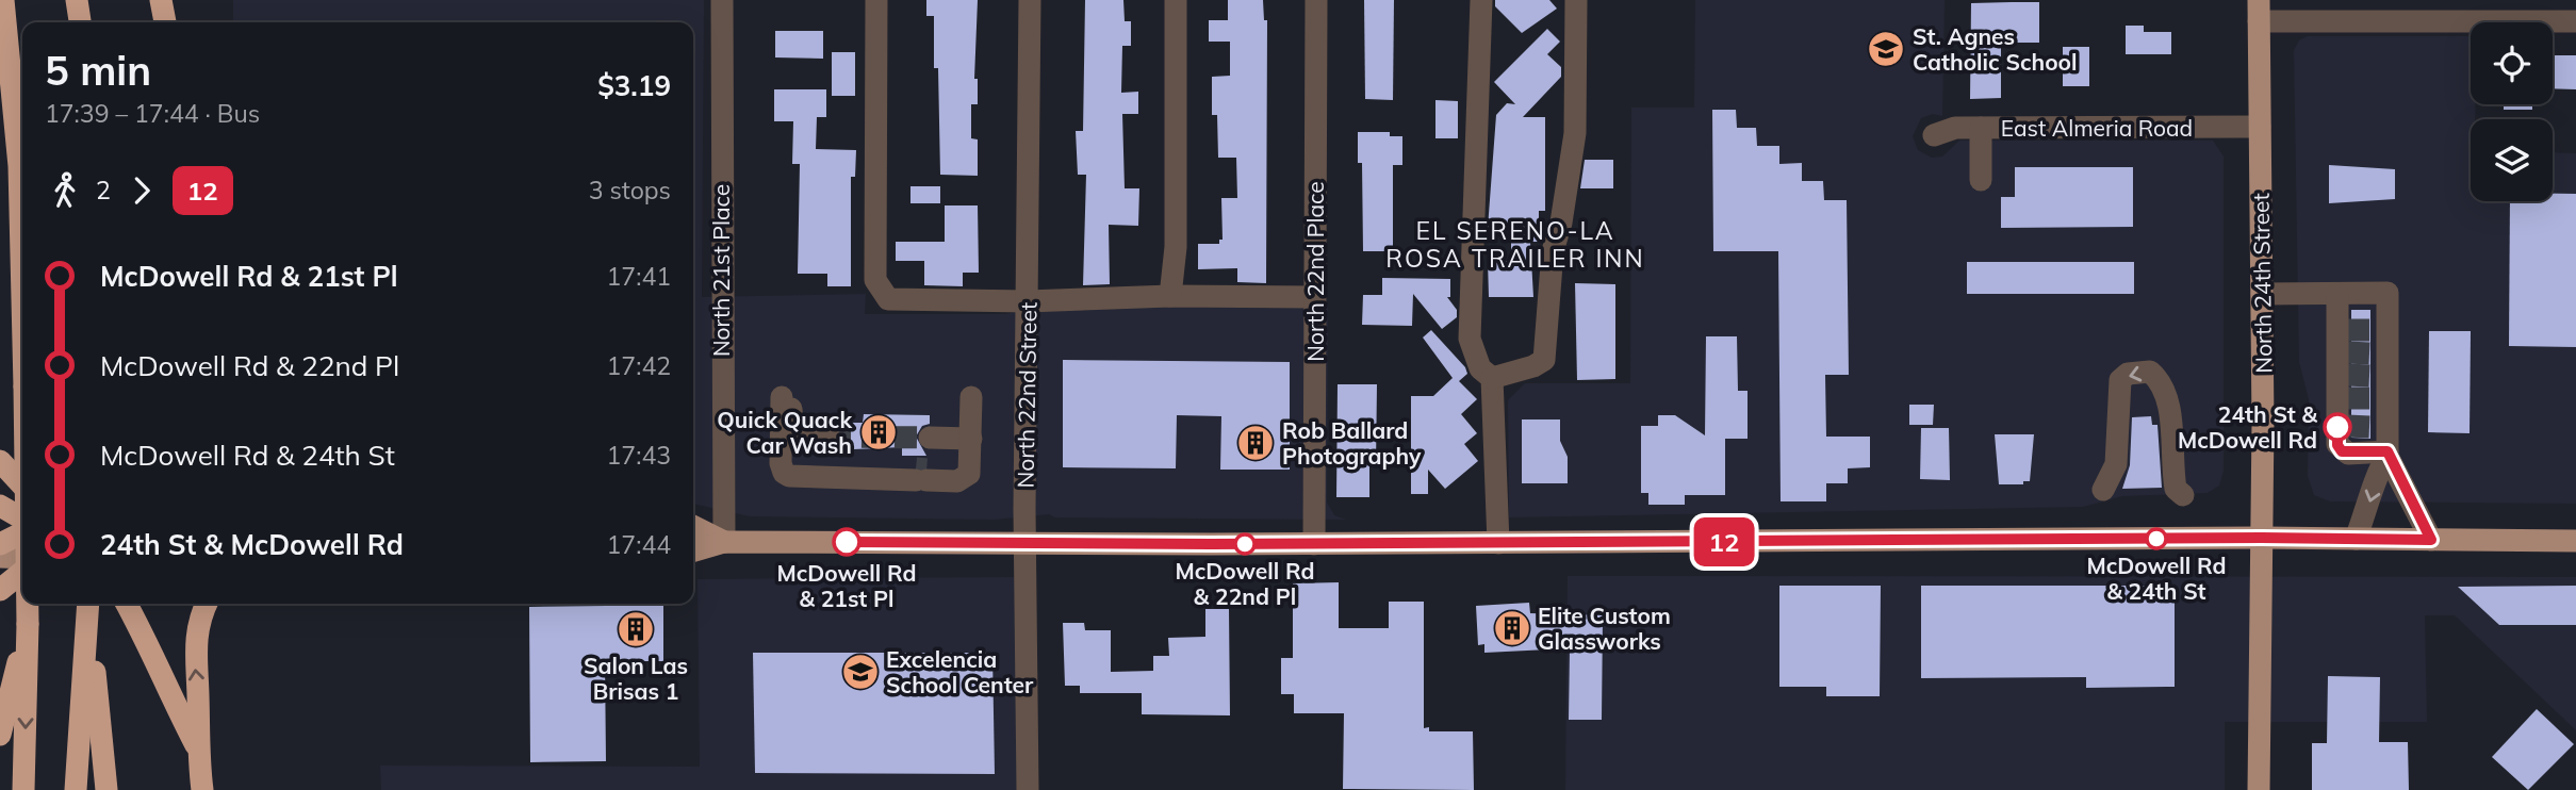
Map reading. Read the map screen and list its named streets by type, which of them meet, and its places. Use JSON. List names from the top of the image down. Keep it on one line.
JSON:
{"streets":{"main road":["North 24th Street"],"street":["East Almeria Road","North 21st Place","North 22nd Place","North 22nd Street"]},"crossings":[["East Almeria Road","North 24th Street"]],"districts":["EL SERENO-LA ROSA TRAILER INN"],"places":{"school or university":["St. Agnes Catholic School","Excelencia School Center"],"other":["24th St & McDowell Rd","McDowell Rd & 24th St","McDowell Rd & 21st Pl","McDowell Rd & 22nd Pl"],"building":["Quick Quack Car Wash","Rob Ballard Photography","Elite Custom Glassworks","Salon Las Brisas 1"]},"lines":["bus line 12"],"page":{"on_map":"12","heading":["5 min","17:39 – 17:44 · Bus","$3.19"],"legs":["2","12","3 stops"],"list":[{"name":"McDowell Rd & 21st Pl","value":"17:41"},{"name":"McDowell Rd & 22nd Pl","value":"17:42"},{"name":"McDowell Rd & 24th St","value":"17:43"},{"name":"24th St & McDowell Rd","value":"17:44"}]}}
